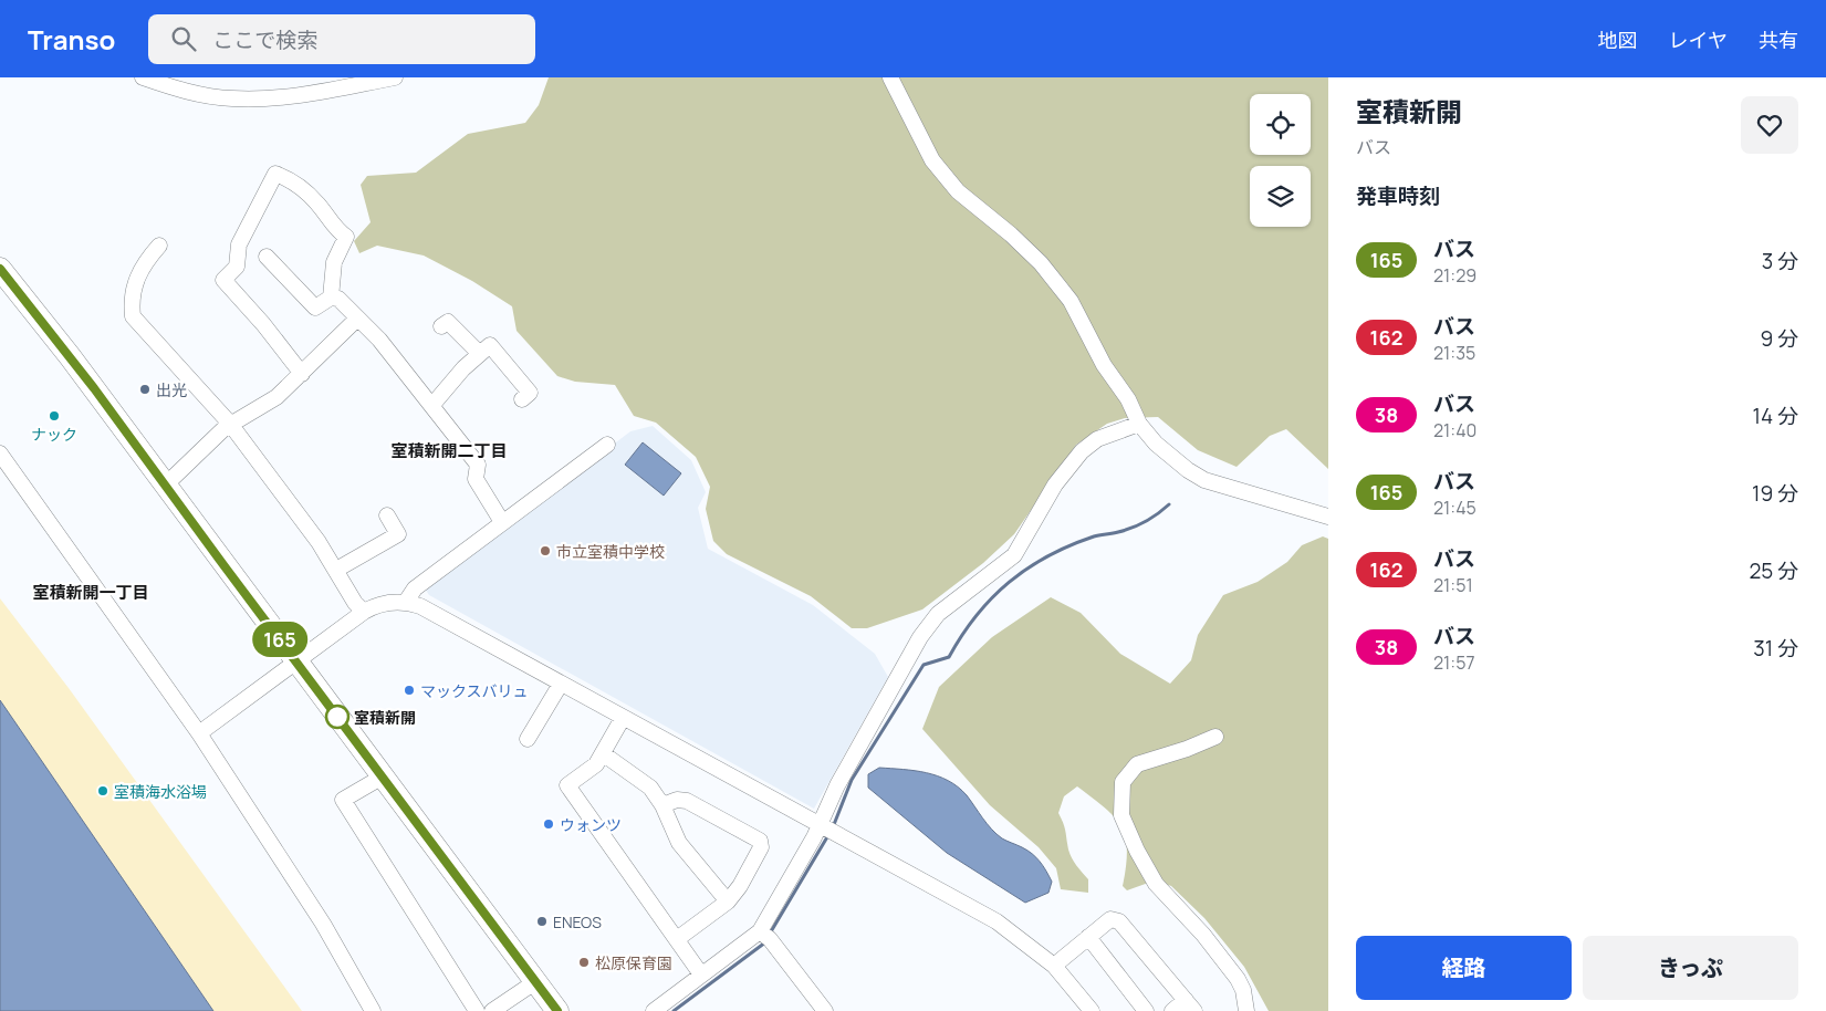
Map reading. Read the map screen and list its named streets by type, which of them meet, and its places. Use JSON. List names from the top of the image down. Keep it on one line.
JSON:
{"districts":["室積新開二丁目","室積新開一丁目"],"places":["出光","ナック","市立室積中学校","マックスバリュ","室積新開","室積海水浴場","ウォンツ","ENEOS","松原保育園"],"lines":["bus line 165"],"page":{"header":"Transo","search":"ここで検索","nav":["地図","レイヤ","共有"],"on_map":"165","heading":[["室積新開","バス"],"発車時刻"],"list":[{"mark":"165","name":"バス","note":"21:29","value":"3 分"},{"mark":"162","name":"バス","note":"21:35","value":"9 分"},{"mark":"38","name":"バス","note":"21:40","value":"14 分"},{"mark":"165","name":"バス","note":"21:45","value":"19 分"},{"mark":"162","name":"バス","note":"21:51","value":"25 分"},{"mark":"38","name":"バス","note":"21:57","value":"31 分"}],"buttons":["経路","きっぷ"]}}
